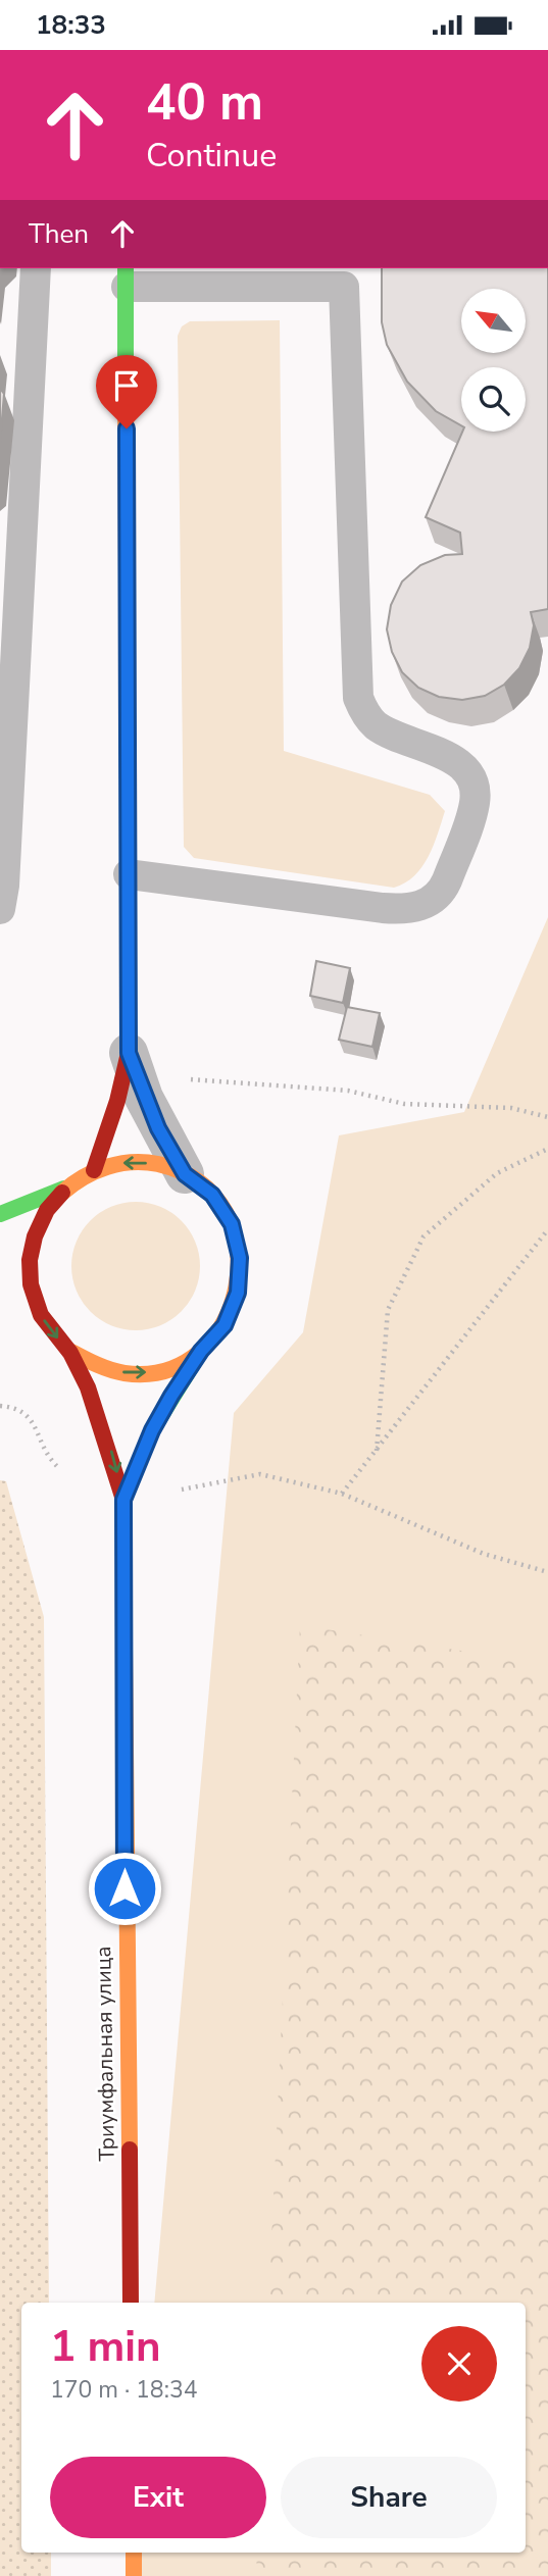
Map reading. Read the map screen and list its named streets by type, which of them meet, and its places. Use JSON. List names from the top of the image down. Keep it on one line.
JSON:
{"streets":{"street":["Триумфальная улица"]},"north":"top left","page":{"status":"18:33","turn":["40 m","Continue"],"then":"Then","heading":["1 min","170 m · 18:34"],"buttons":["Exit","Share"]}}
